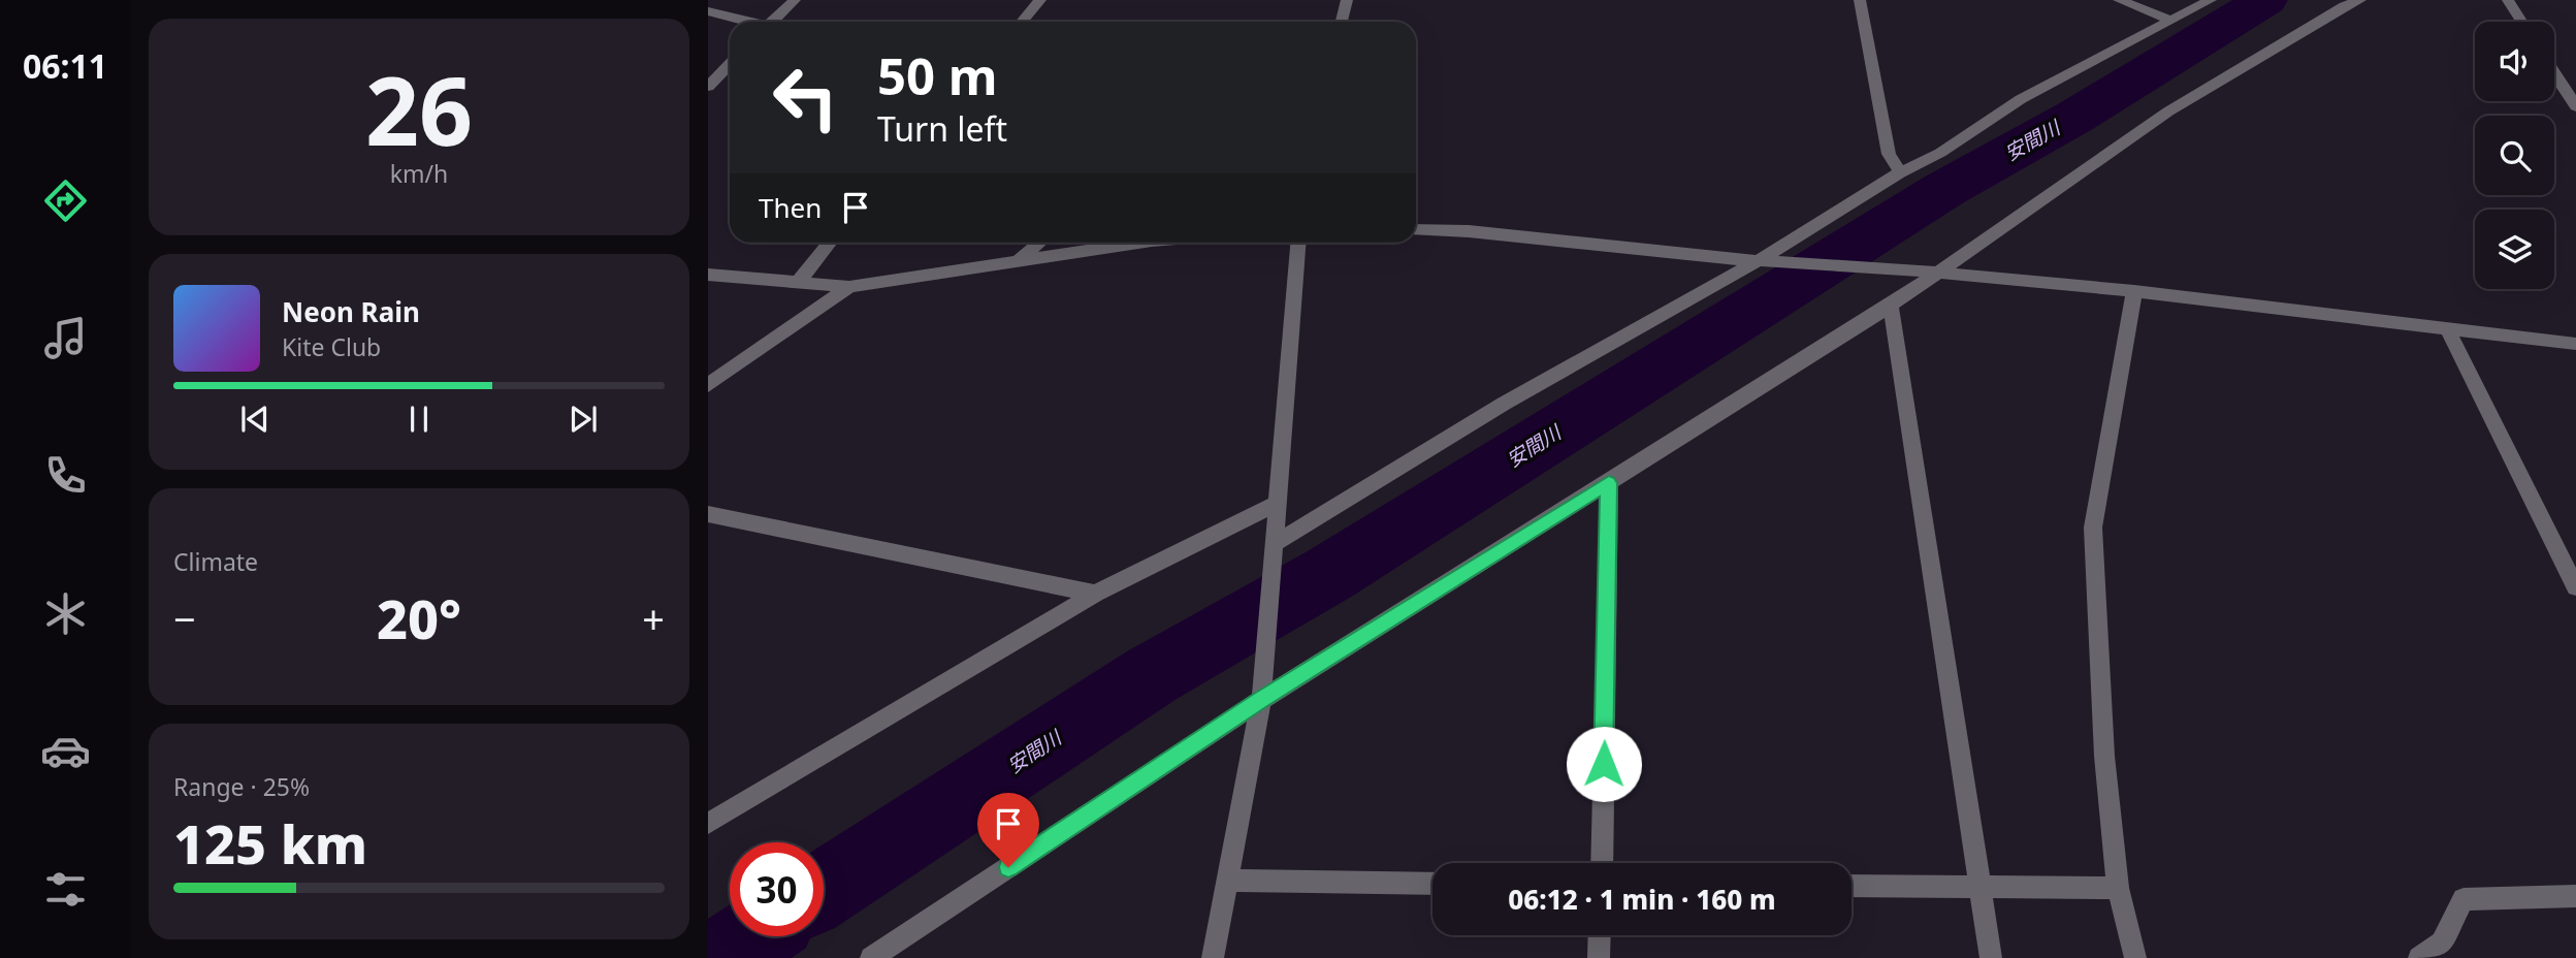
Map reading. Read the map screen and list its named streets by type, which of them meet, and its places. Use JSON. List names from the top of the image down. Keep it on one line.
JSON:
{"water":["安間川"],"page":{"tabs":"06:11","tile":[["26","km/h"],"Climate",["Range · 25%","125 km"]],"turn":["50 m","Turn left"],"then":"Then","song":["Neon Rain","Kite Club"],"heat":["−","20°","+"],"limit":"30","trip":"06:12 · 1 min · 160 m"}}
